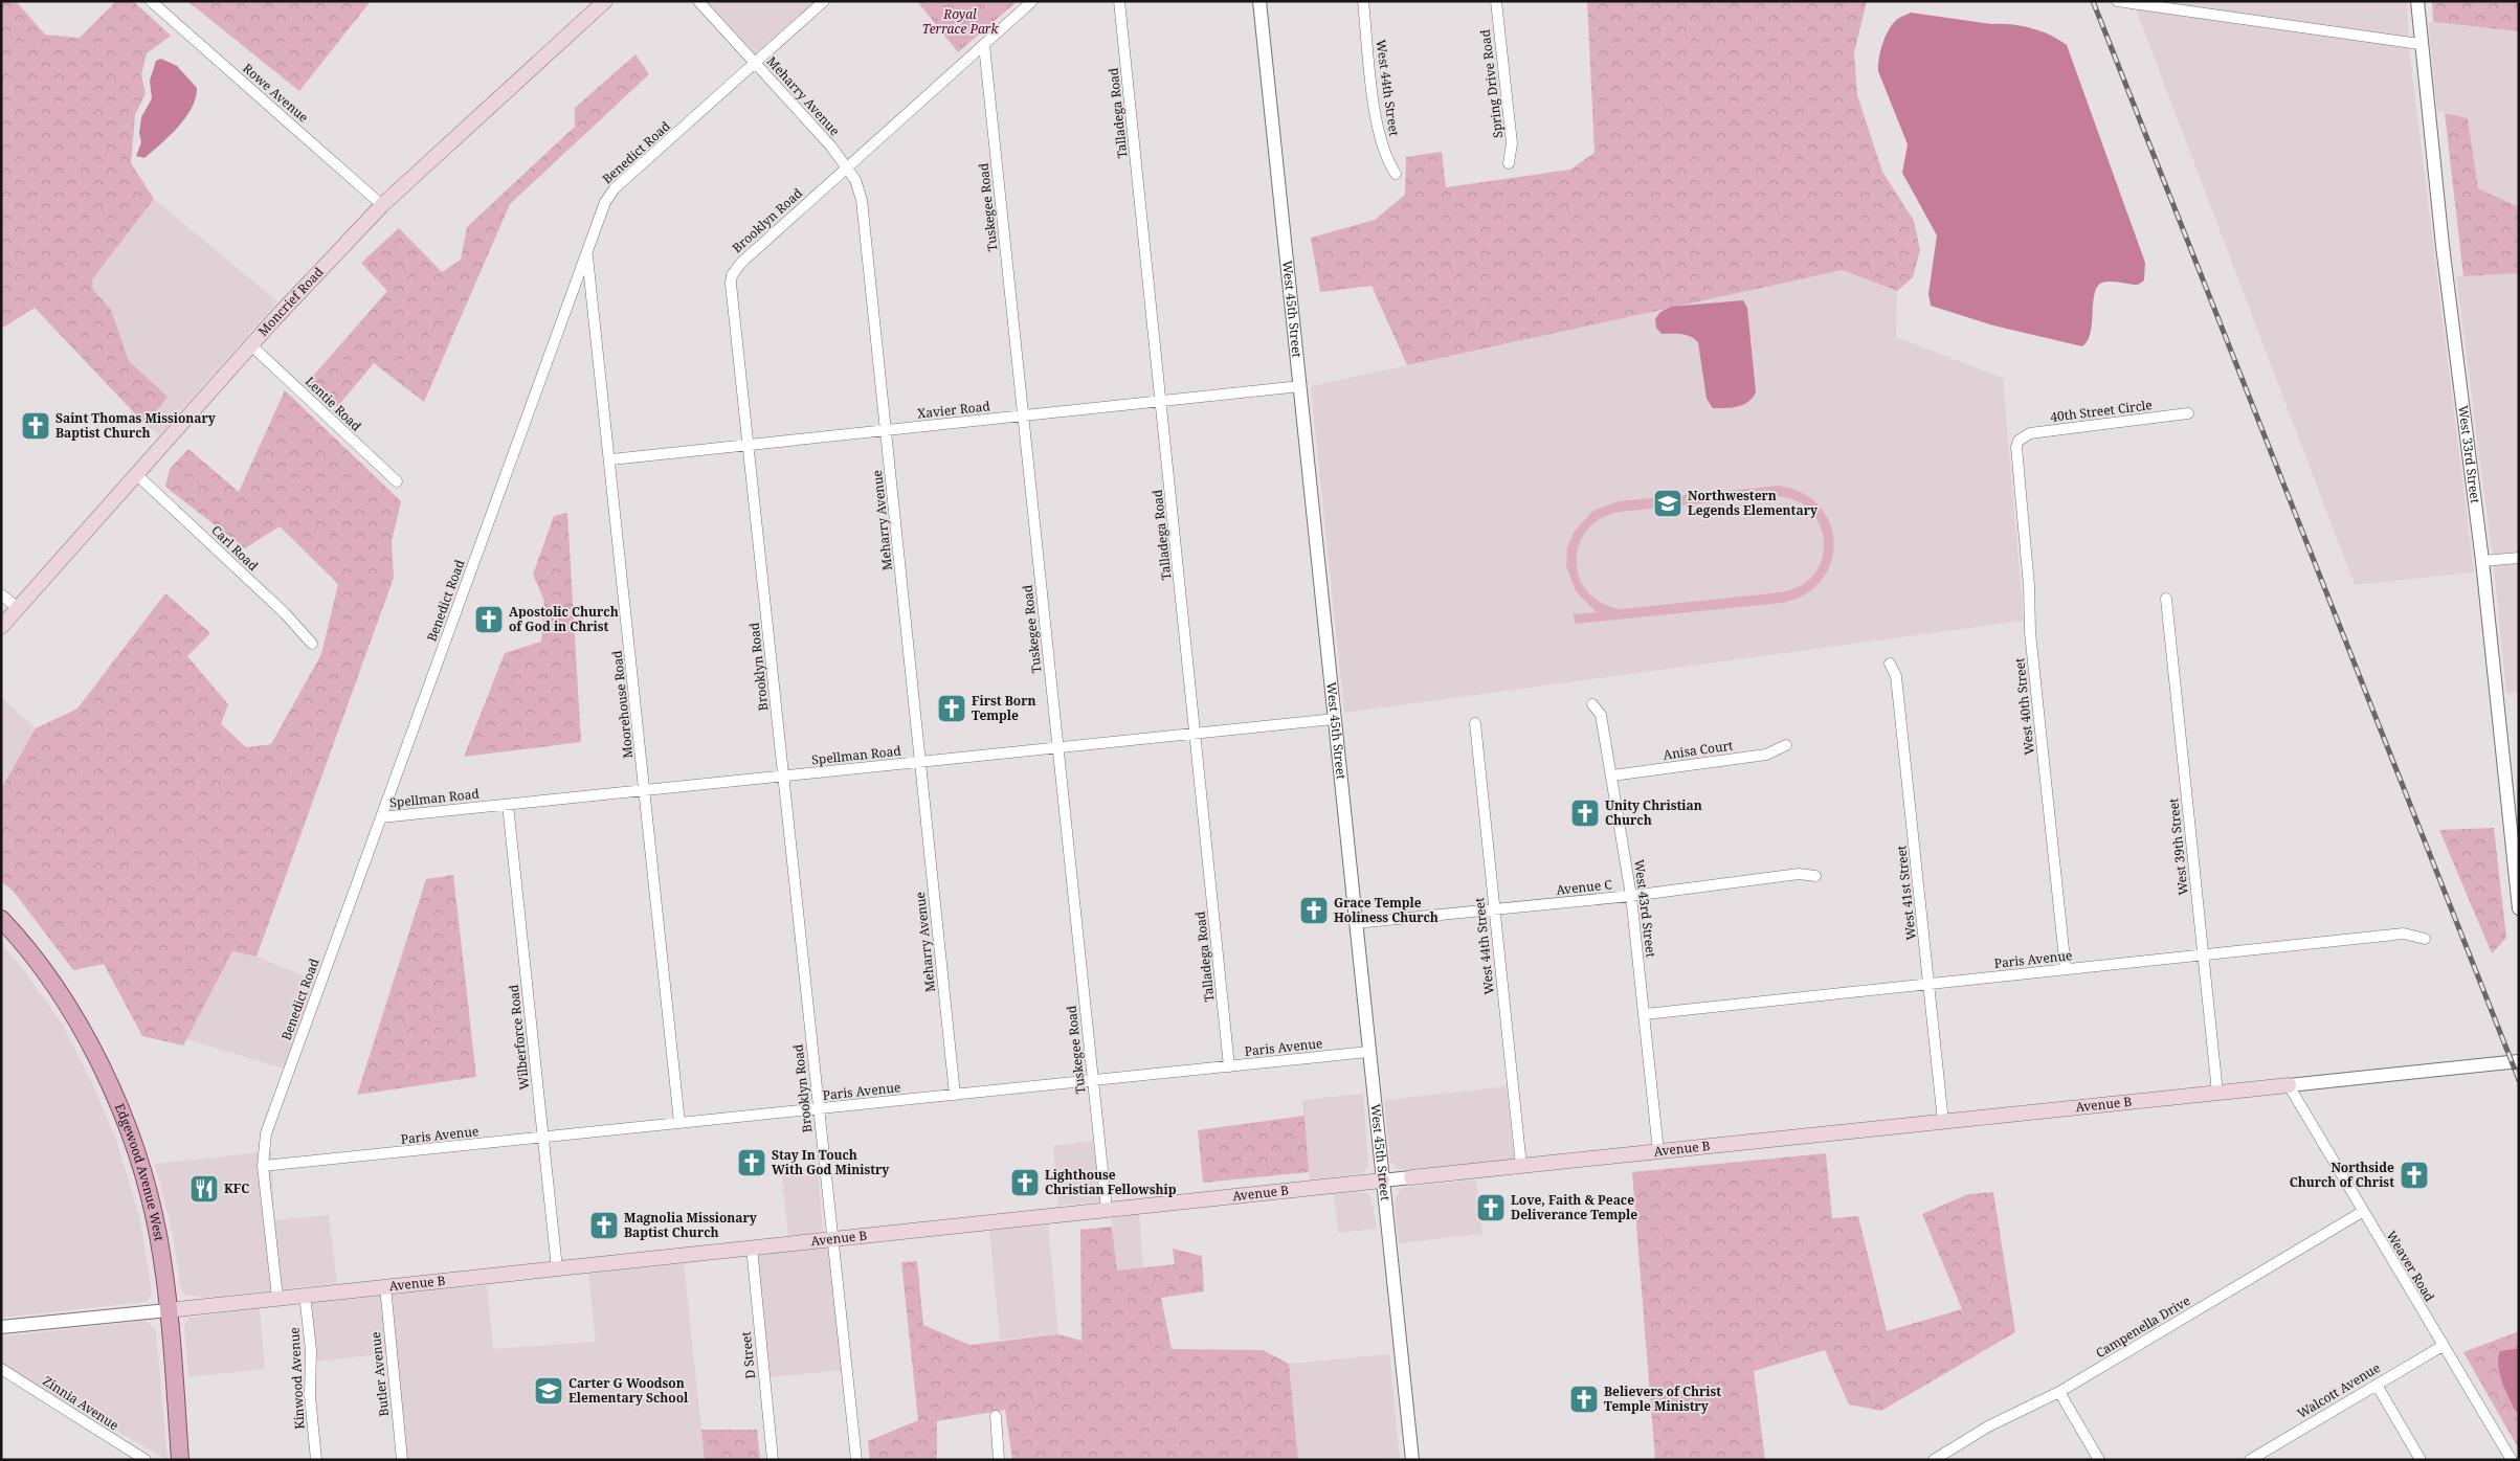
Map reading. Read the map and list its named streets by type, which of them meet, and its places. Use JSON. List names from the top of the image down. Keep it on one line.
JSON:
{"streets":{"main road":["Moncrief Road","Avenue B","Edgewood Avenue West"],"street":["Spring Drive Road","West 44th Street","Rowe Avenue","Meharry Avenue","Talladega Road","Benedict Road","Tuskegee Road","Brooklyn Road","West 45th Street","Lentie Road","Xavier Road","40th Street Circle","West 33rd Street","Carl Road","Moorehouse Road","West 40th Street","Anisa Court","Spellman Road","West 39th Street","Avenue C","West 41st Street","West 43rd Street","Paris Avenue","Wilberforce Road","Weaver Road","Campenella Drive","D Street","Butler Avenue","Kinwood Avenue","Walcott Avenue","Zinnia Avenue"]},"crossings":[["West 44th Street","Avenue C"],["West 44th Street","Avenue B"],["Rowe Avenue","Moncrief Road"],["Meharry Avenue","Benedict Road"],["Meharry Avenue","Brooklyn Road"],["Meharry Avenue","Xavier Road"],["Meharry Avenue","Spellman Road"],["Meharry Avenue","Paris Avenue"],["Talladega Road","Xavier Road"],["Talladega Road","Spellman Road"],["Talladega Road","Paris Avenue"],["Benedict Road","Moorehouse Road"],["Benedict Road","Spellman Road"],["Benedict Road","Paris Avenue"],["Benedict Road","Avenue B"],["Tuskegee Road","Brooklyn Road"],["Tuskegee Road","Xavier Road"],["Tuskegee Road","Spellman Road"],["Tuskegee Road","Paris Avenue"],["Tuskegee Road","Avenue B"],["Brooklyn Road","Xavier Road"],["Brooklyn Road","Spellman Road"],["Brooklyn Road","Paris Avenue"],["Brooklyn Road","Avenue B"],["Moncrief Road","Lentie Road"],["Moncrief Road","Carl Road"],["West 45th Street","Xavier Road"],["West 45th Street","Spellman Road"],["West 45th Street","Avenue C"],["West 45th Street","Paris Avenue"],["West 45th Street","Avenue B"],["Xavier Road","Moorehouse Road"],["40th Street Circle","West 40th Street"],["Moorehouse Road","Spellman Road"],["Moorehouse Road","Paris Avenue"],["West 40th Street","Paris Avenue"],["Anisa Court","West 43rd Street"],["Spellman Road","Wilberforce Road"],["West 39th Street","Paris Avenue"],["West 39th Street","Avenue B"],["Avenue C","West 43rd Street"],["West 41st Street","Paris Avenue"],["West 41st Street","Avenue B"],["West 43rd Street","Paris Avenue"],["West 43rd Street","Avenue B"],["Paris Avenue","Wilberforce Road"],["Wilberforce Road","Avenue B"],["Avenue B","Edgewood Avenue West"],["Avenue B","Weaver Road"],["Avenue B","D Street"],["Avenue B","Butler Avenue"],["Avenue B","Kinwood Avenue"],["Weaver Road","Campenella Drive"],["Weaver Road","Walcott Avenue"]],"parks":["Royal Terrace Park"],"places":{"church":["Saint Thomas Missionary Baptist Church","Apostolic Church of God in Christ","First Born Temple","Unity Christian Church","Grace Temple Holiness Church","Stay In Touch With God Ministry","Northside Church of Christ","Lighthouse Christian Fellowship","Love, Faith & Peace Deliverance Temple","Magnolia Missionary Baptist Church","Believers of Christ Temple Ministry"],"school or university":["Northwestern Legends Elementary","Carter G Woodson Elementary School"],"restaurant":["KFC"]}}
